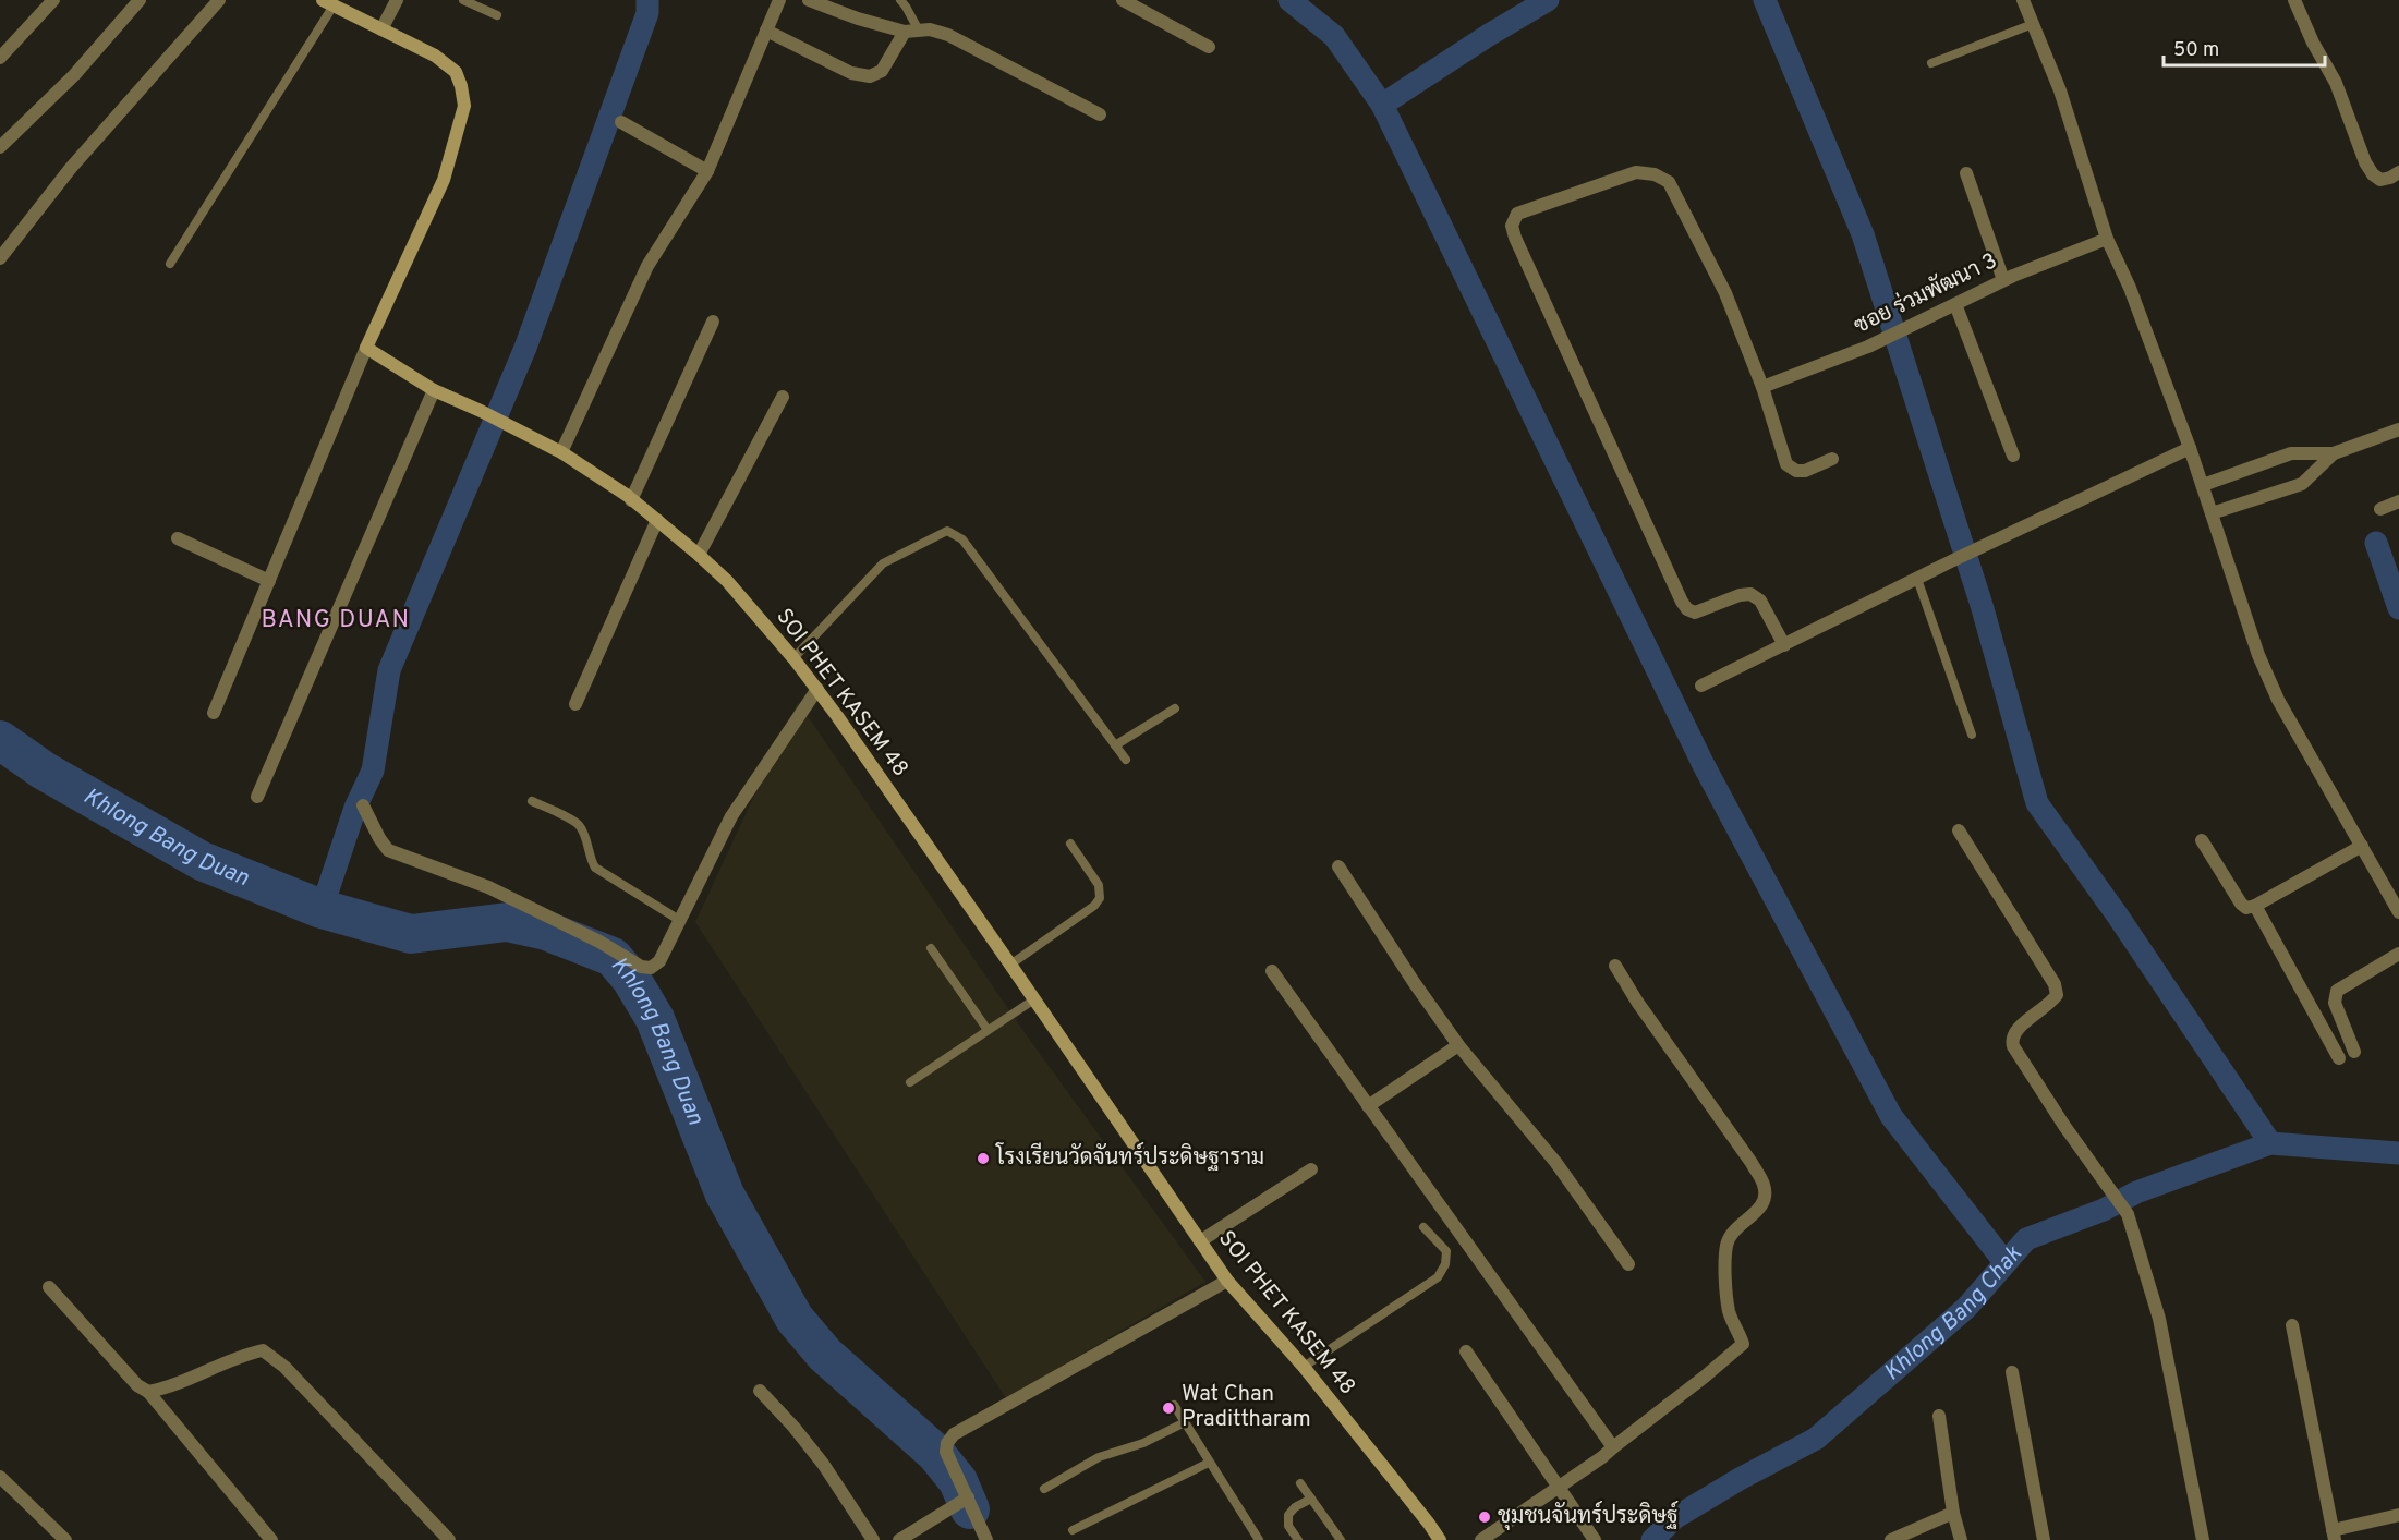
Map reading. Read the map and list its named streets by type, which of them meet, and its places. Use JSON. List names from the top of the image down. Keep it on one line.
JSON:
{"streets":{"street":["ซอย ร่วมพัฒนา 3","SOI PHET KASEM 48"]},"districts":["BANG DUAN"],"water":["Khlong Bang Duan","Khlong Bang Chak"],"places":["โรงเรียนวัดจันทร์ประดิษฐาราม","Wat Chan Pradittharam","ชุมชนจันทร์ประดิษฐ์"],"scale_bar":"50 m"}
